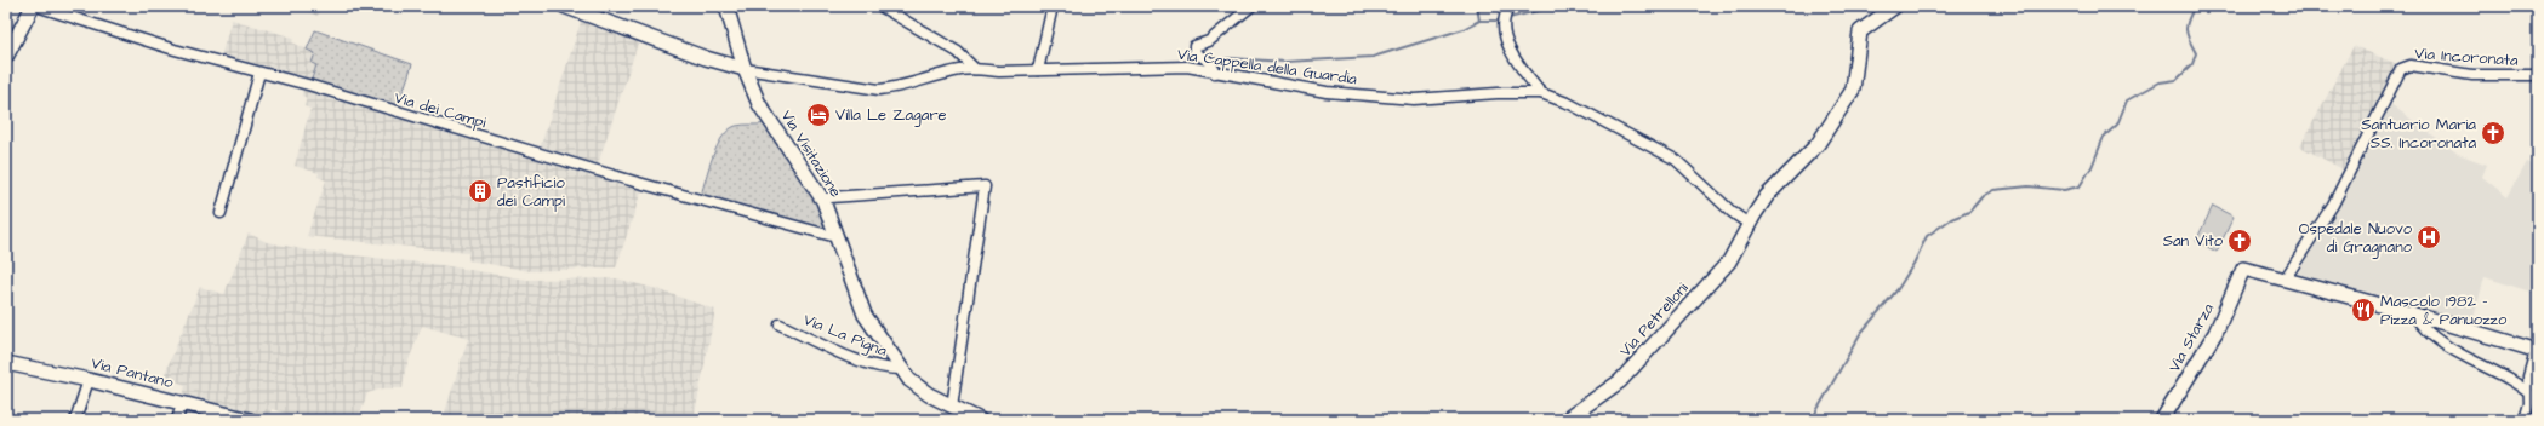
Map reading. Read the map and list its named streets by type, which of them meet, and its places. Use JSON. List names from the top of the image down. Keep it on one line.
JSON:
{"streets":{"street":["Via Incoronata","Via Cappella della Guardia","Via dei Campi","Via Visitazione","Via Petrelloni","Via La Pigna","Via Starza","Via Pantano"]},"crossings":[["Via Incoronata","Via Starza"],["Via Cappella della Guardia","Via Visitazione"],["Via Cappella della Guardia","Via Petrelloni"],["Via dei Campi","Via Visitazione"],["Via Visitazione","Via La Pigna"]],"places":{"hotel":["Villa Le Zagare"],"church":["Santuario Maria SS. Incoronata","San Vito"],"building":["Pastificio dei Campi"],"hospital":["Ospedale Nuovo di Gragnano"],"restaurant":["Mascolo 1982 - Pizza & Panuozzo"]}}
